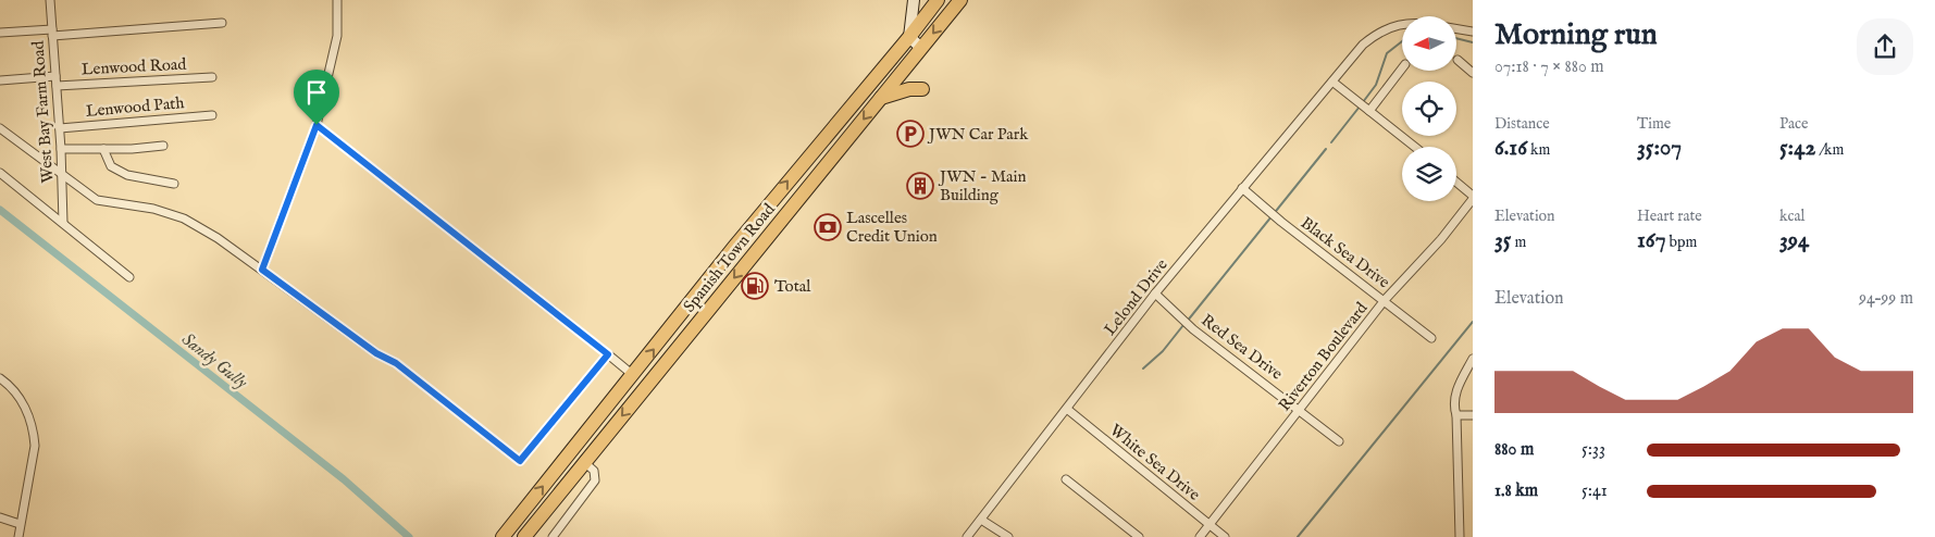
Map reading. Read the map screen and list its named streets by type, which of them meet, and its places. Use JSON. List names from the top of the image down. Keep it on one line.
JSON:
{"streets":{"highway":["Spanish Town Road"],"street":["Lenwood Road","Lenwood Path","West Bay Farm Road","Black Sea Drive","Lelond Drive","Red Sea Drive","Riverton Boulevard","White Sea Drive"]},"crossings":[["Lenwood Road","West Bay Farm Road"],["Lenwood Path","West Bay Farm Road"],["Black Sea Drive","Lelond Drive"],["Black Sea Drive","Riverton Boulevard"],["Lelond Drive","Red Sea Drive"],["Lelond Drive","White Sea Drive"],["Red Sea Drive","Riverton Boulevard"],["Riverton Boulevard","White Sea Drive"]],"water":["Sandy Gully"],"places":{"parking":["JWN Car Park"],"building":["JWN - Main Building"],"bank":["Lascelles Credit Union"],"fuel station":["Total"]},"north":"left","page":{"heading":["Morning run","07:18 · 7 × 880 m"],"stats":[["Distance","6.16 km"],["Time","35:07"],["Pace","5:42 /km"],["Elevation","35 m"],["Heart rate","167 bpm"],["kcal","394"]],"chart":["Elevation","94–99 m"],"list":[{"name":"880 m","note":"5:33"},{"name":"1.8 km","note":"5:41"}]}}
